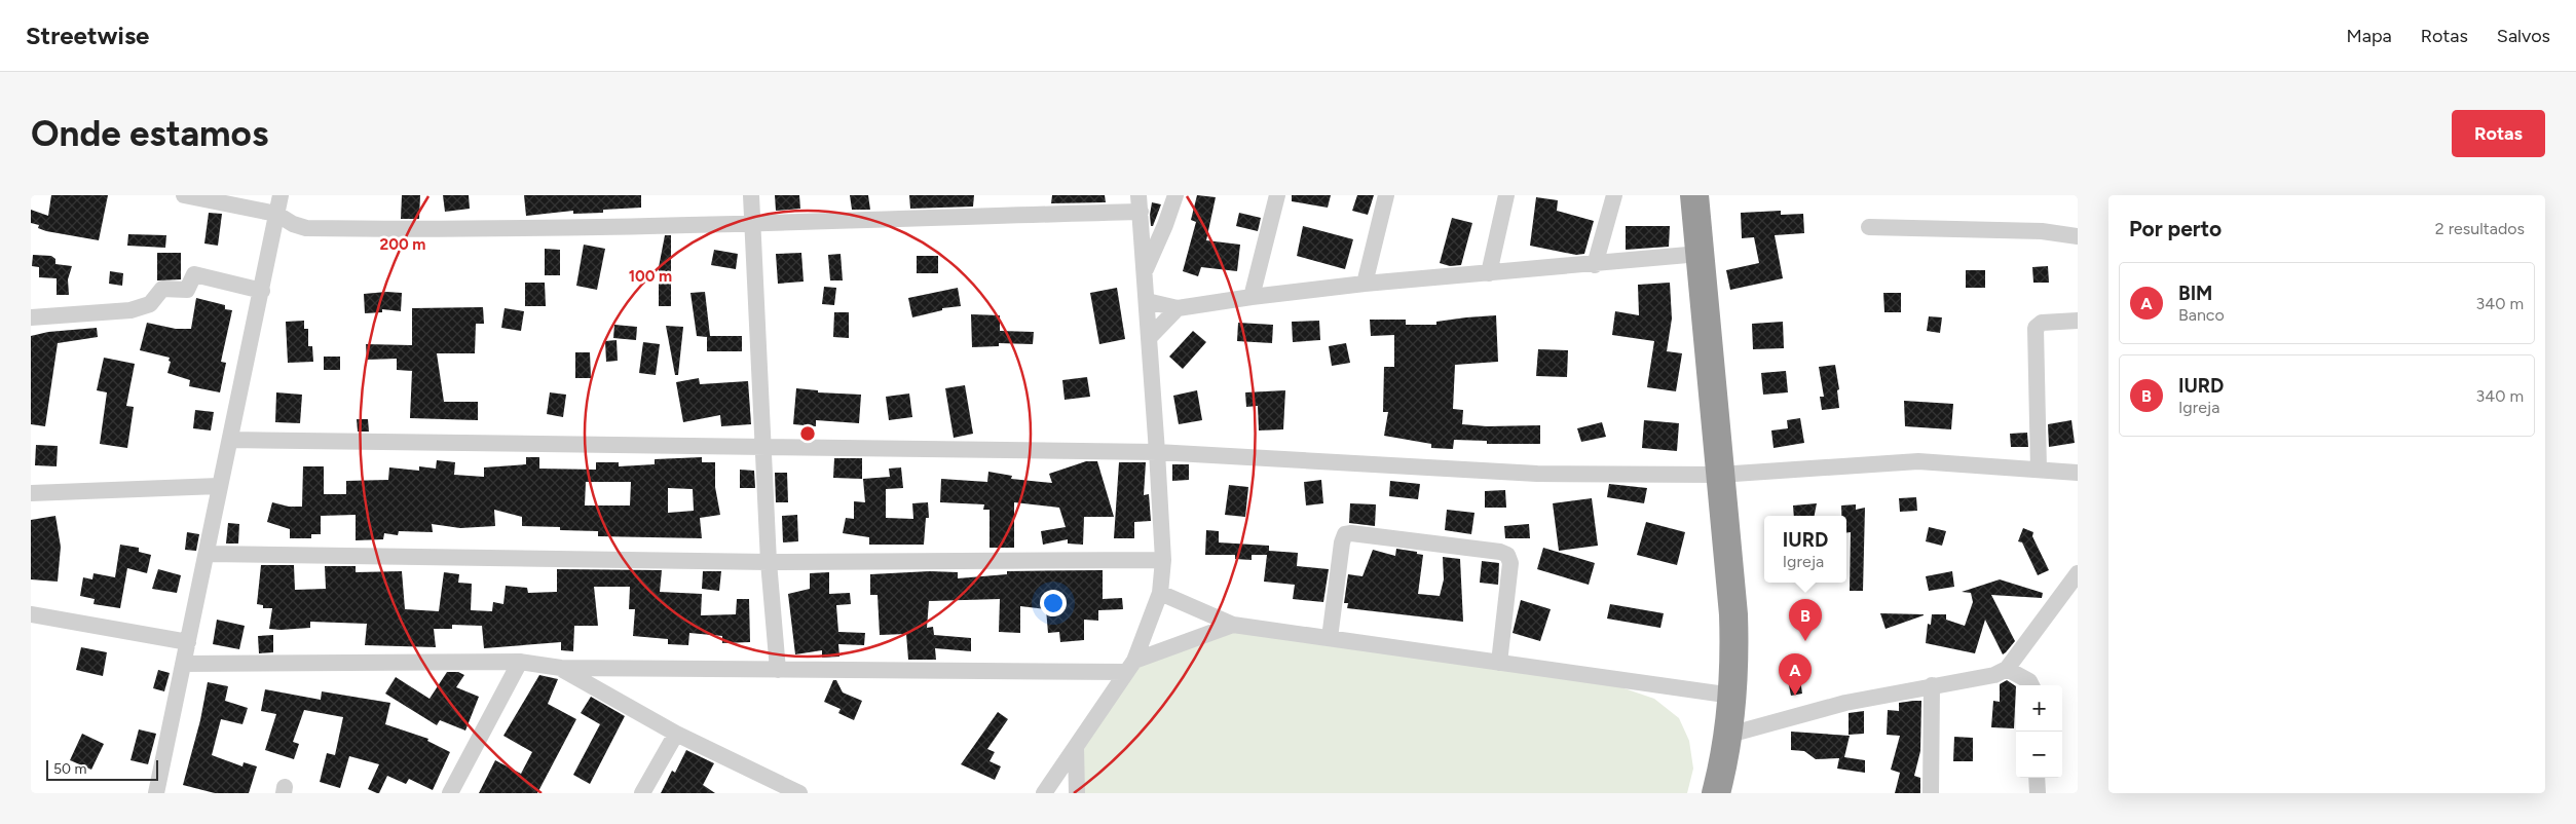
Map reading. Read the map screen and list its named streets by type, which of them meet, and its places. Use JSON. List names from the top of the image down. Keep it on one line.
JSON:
{"scale_bar":"50 m","page":{"header":"Streetwise","nav":["Mapa","Rotas","Salvos"],"buttons":"Rotas","title":"Onde estamos","heading":["Por perto","2 resultados"],"list":[{"mark":"A","name":"BIM","note":"Banco","value":"340 m"},{"mark":"B","name":"IURD","note":"Igreja","value":"340 m"}],"popup":["IURD","Igreja"],"pins":["B","A"],"map_buttons":["+","−"],"scale":"50 m"},"rings":["200 m","100 m"]}
